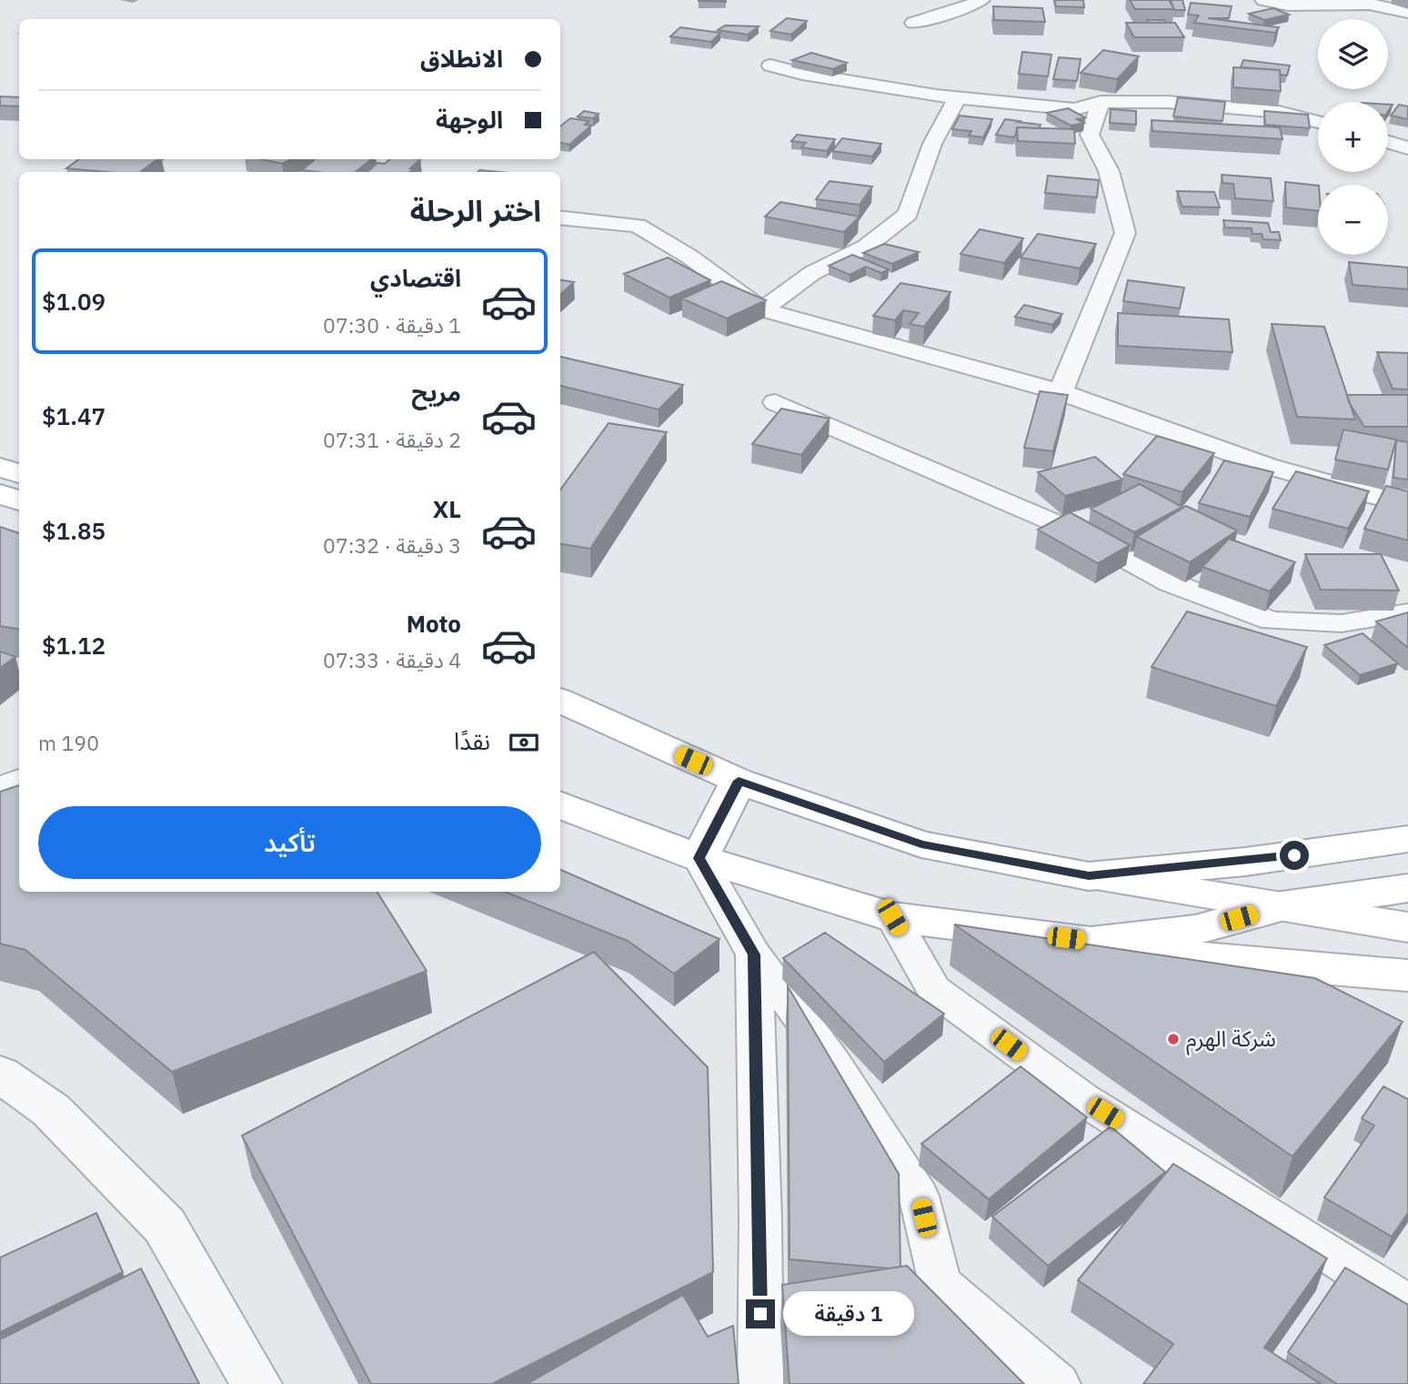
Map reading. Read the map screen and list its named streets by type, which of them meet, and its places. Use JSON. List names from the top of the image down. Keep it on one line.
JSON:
{"places":["شركة الهرم"],"page":{"map_buttons":["+","−"],"banner":["الانطلاق","الوجهة"],"heading":"اختر الرحلة","list":[{"name":"اقتصادي","note":"1 دقيقة · 07:30","value":"$1.09"},{"name":"مريح","note":"2 دقيقة · 07:31","value":"$1.47"},{"name":"XL","note":"3 دقيقة · 07:32","value":"$1.85"},{"name":"Moto","note":"4 دقيقة · 07:33","value":"$1.12"}],"pay":["نقدًا","190 m"],"buttons":"تأكيد","bubble":"1 دقيقة"}}
